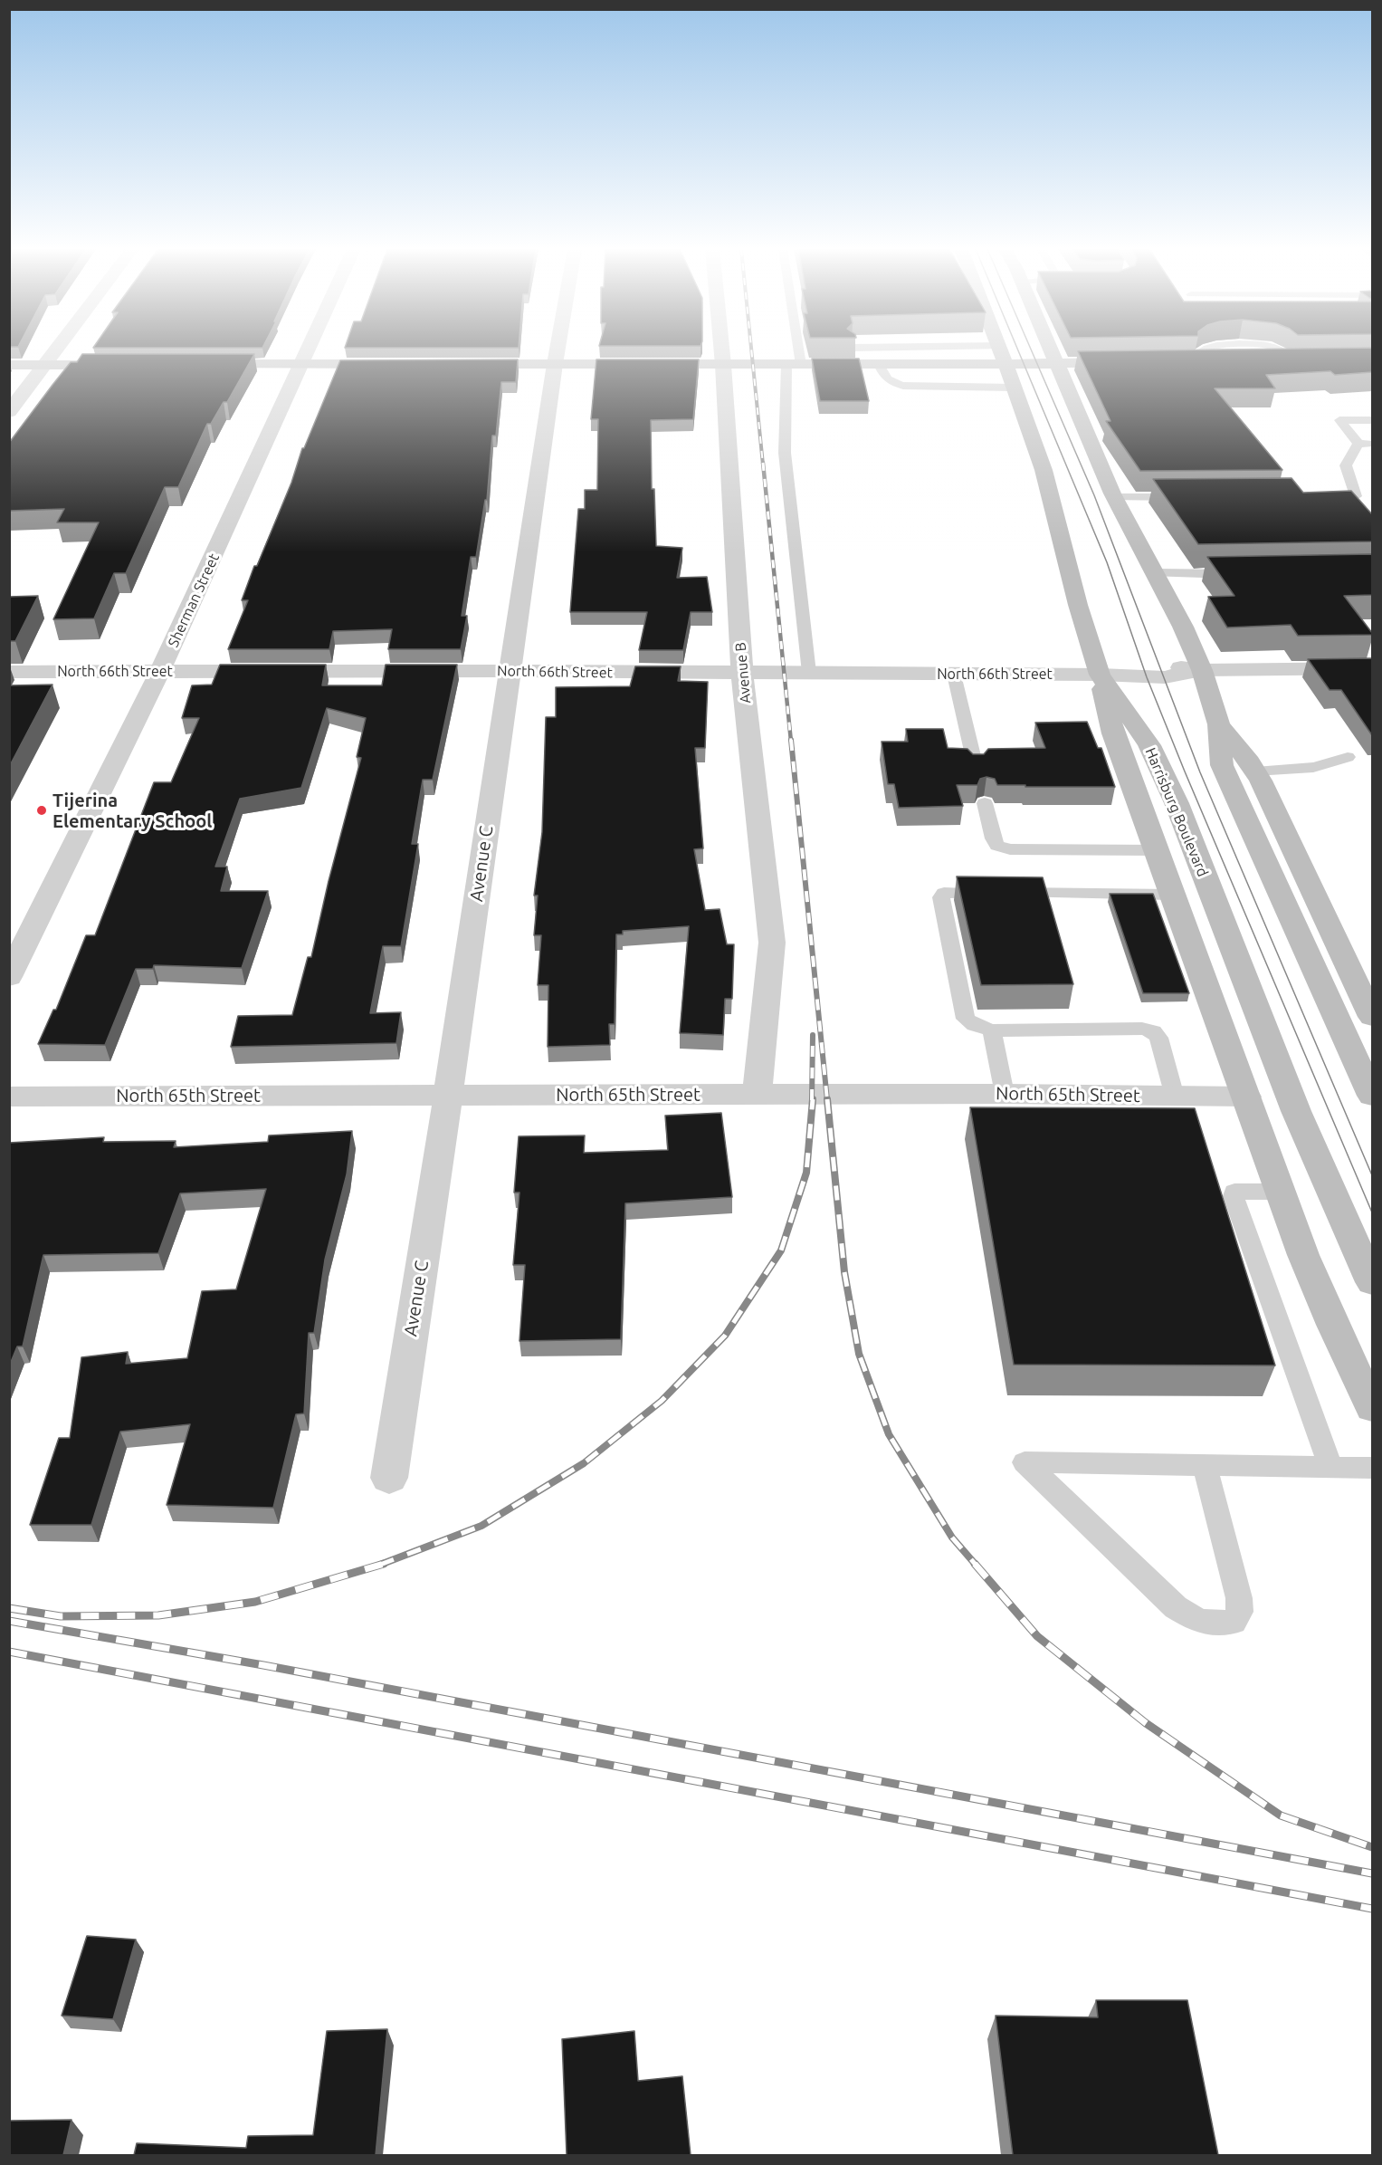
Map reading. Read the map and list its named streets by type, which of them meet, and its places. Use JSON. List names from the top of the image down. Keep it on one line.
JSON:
{"streets":{"main road":["Harrisburg Boulevard"],"street":["Sherman Street","North 66th Street","Avenue B","Avenue C","North 65th Street"]},"crossings":[["Sherman Street","North 66th Street"],["North 66th Street","Avenue B"],["North 66th Street","Harrisburg Boulevard"],["North 66th Street","Avenue C"],["Avenue B","North 65th Street"],["Avenue C","North 65th Street"]],"places":["Tijerina Elementary School"]}
